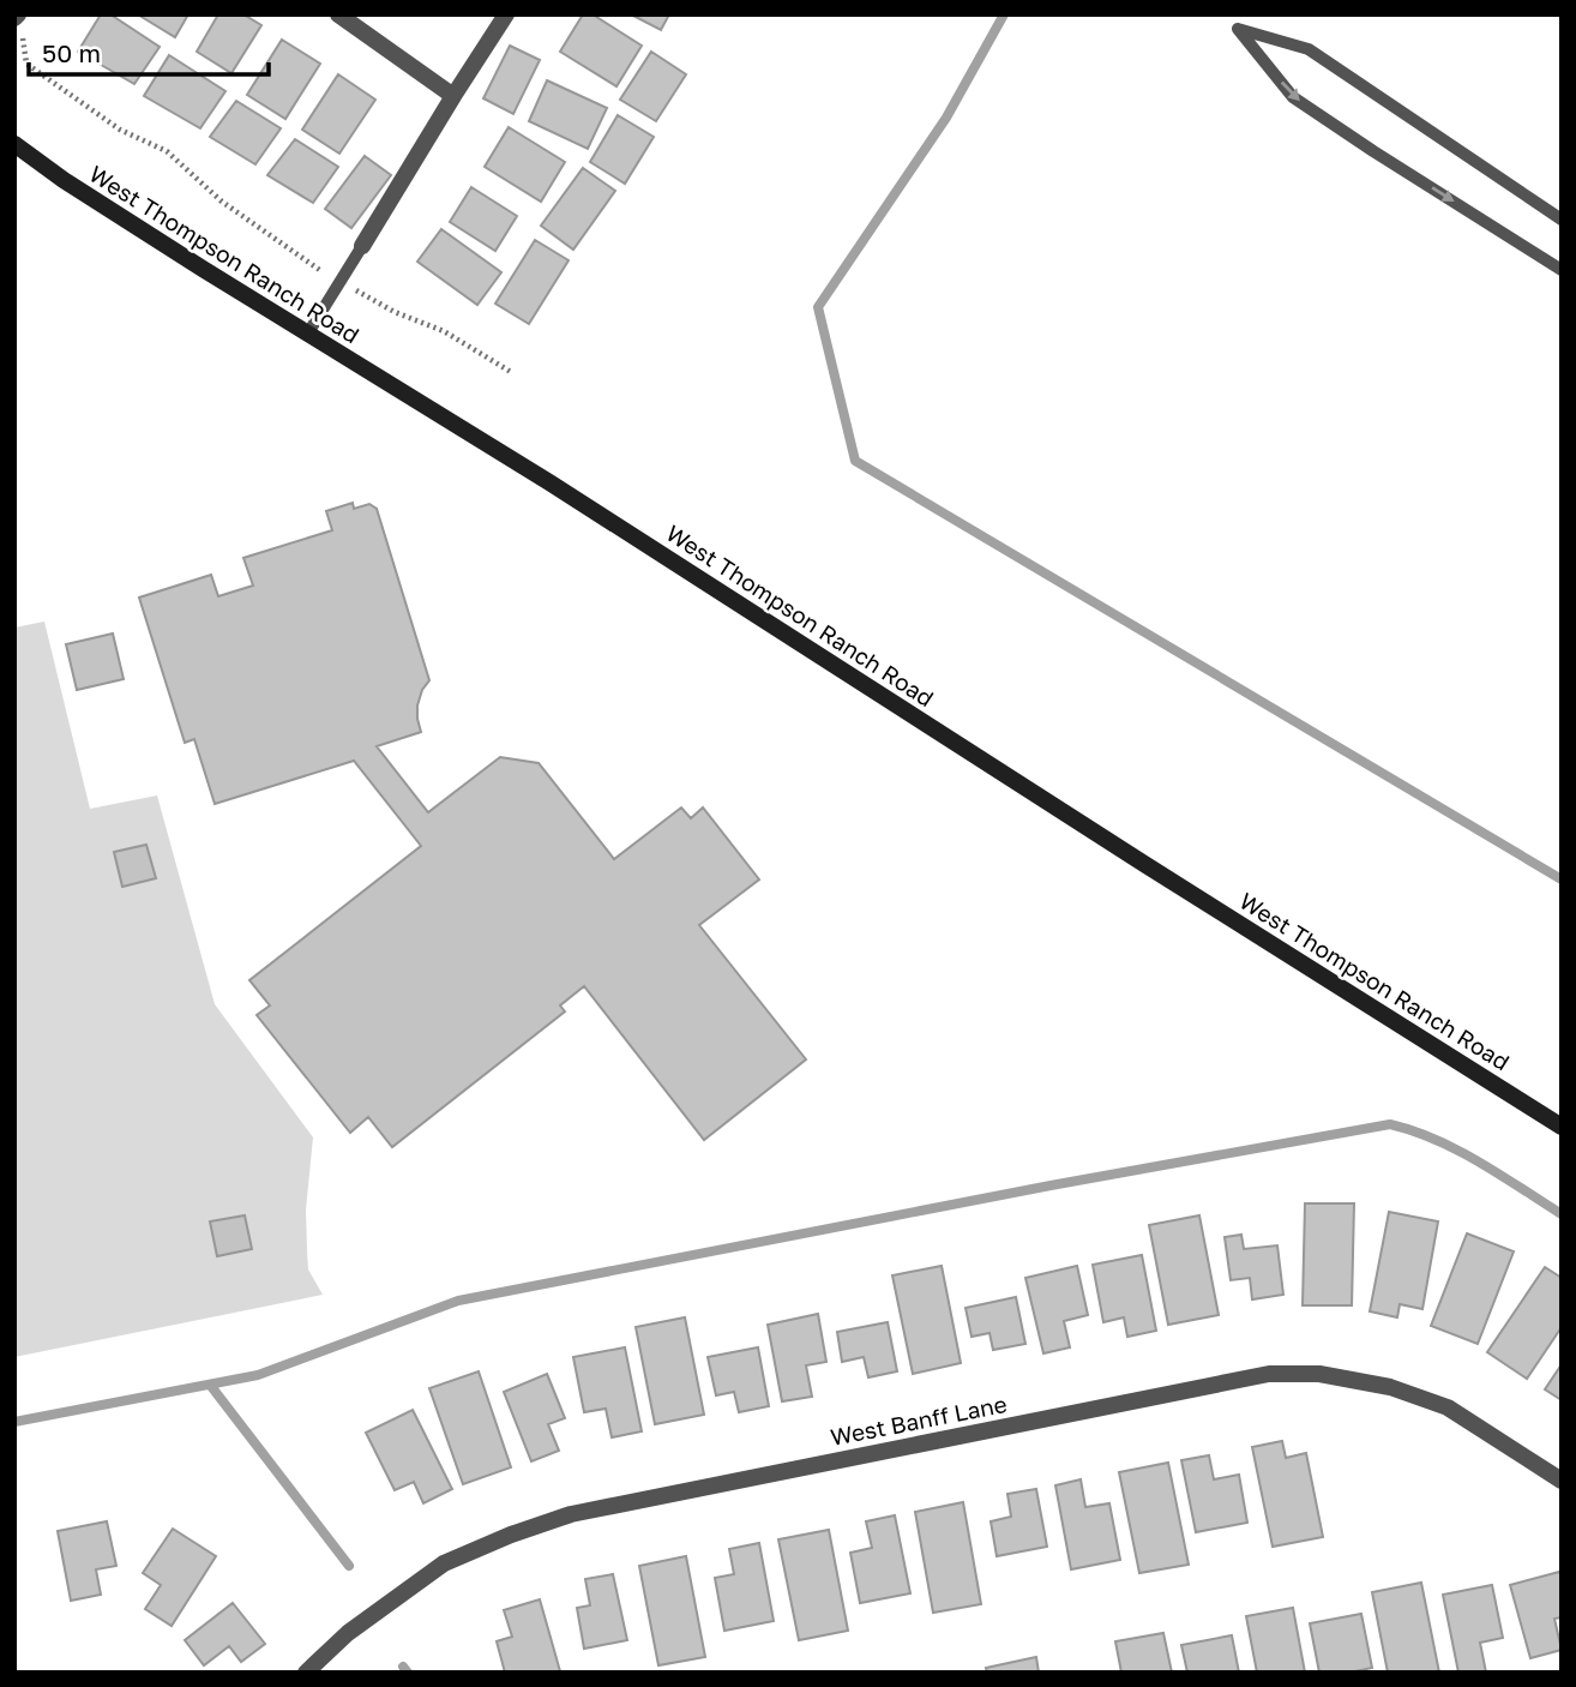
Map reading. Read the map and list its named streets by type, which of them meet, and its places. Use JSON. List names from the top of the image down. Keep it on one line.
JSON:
{"streets":{"main road":["West Thompson Ranch Road"],"street":["West Banff Lane"]},"scale_bar":"50 m"}
